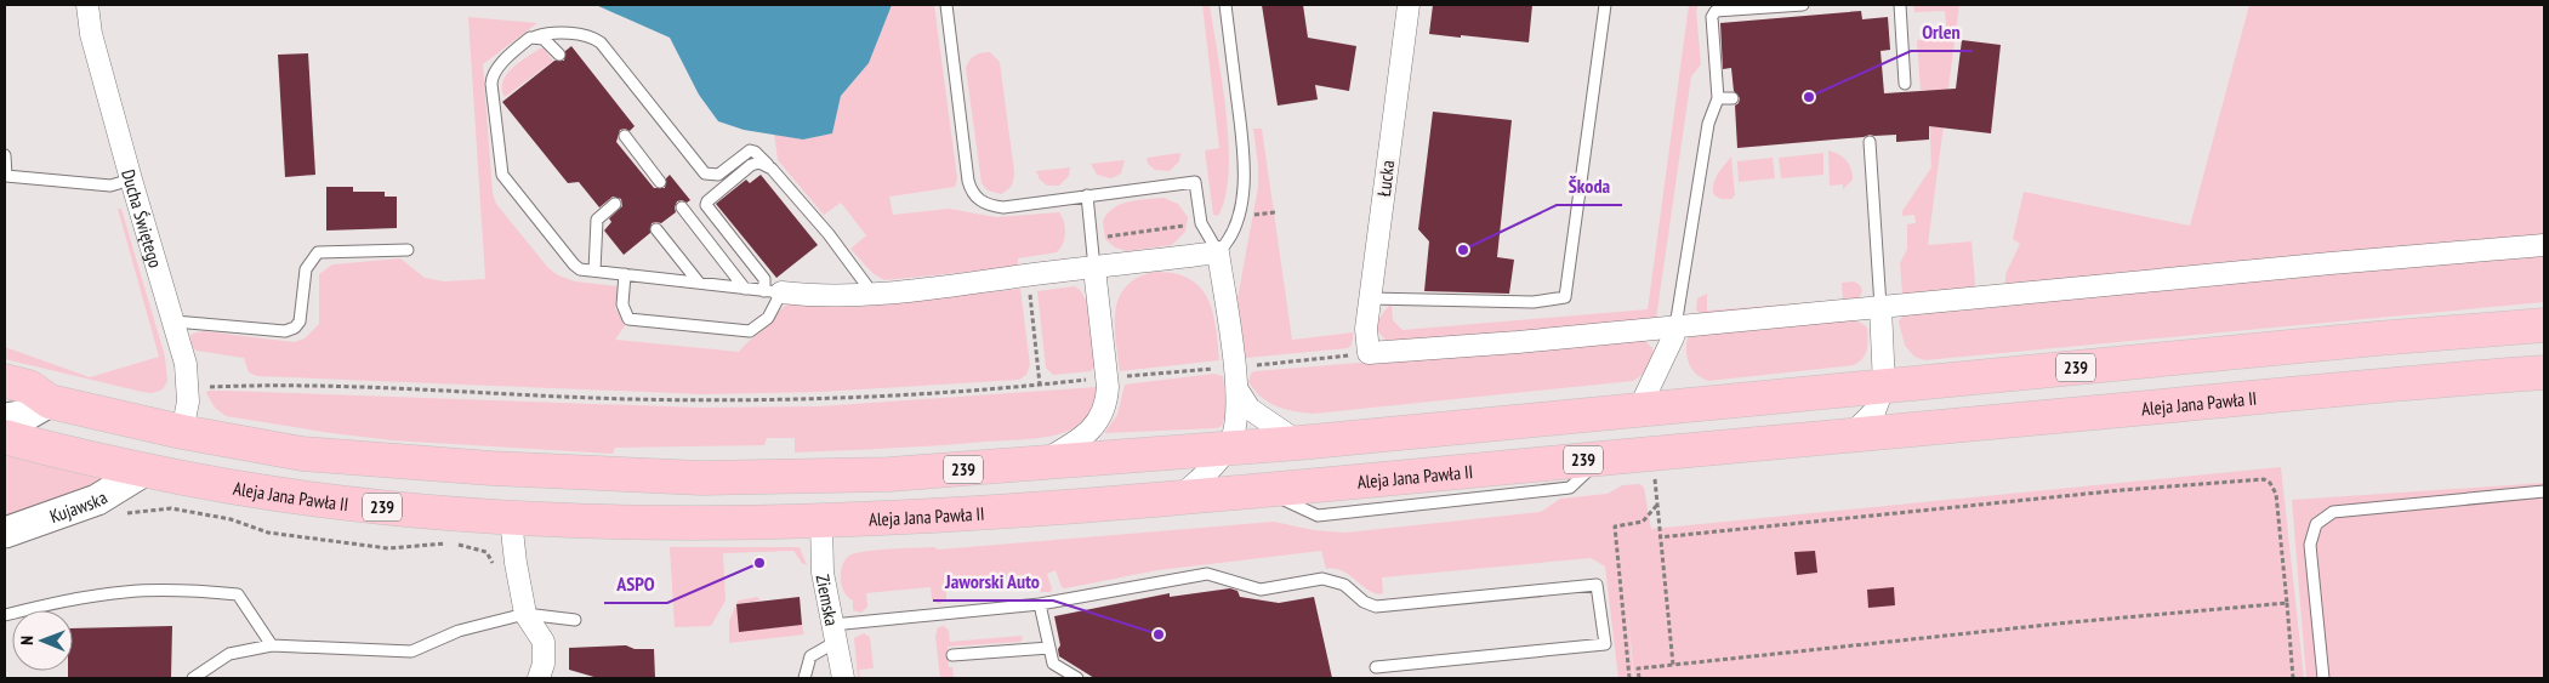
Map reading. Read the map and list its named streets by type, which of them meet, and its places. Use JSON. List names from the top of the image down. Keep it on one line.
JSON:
{"streets":{"main road":["239","Aleja Jana Pawła II","Kujawska"],"street":["Łucka","Ducha Świętego","Ziemska"]},"crossings":[["Ducha Świętego","239"],["Aleja Jana Pawła II","Kujawska"],["Aleja Jana Pawła II","Ziemska"]],"places":["Orlen","Škoda","ASPO","Jaworski Auto"],"north":"left"}
